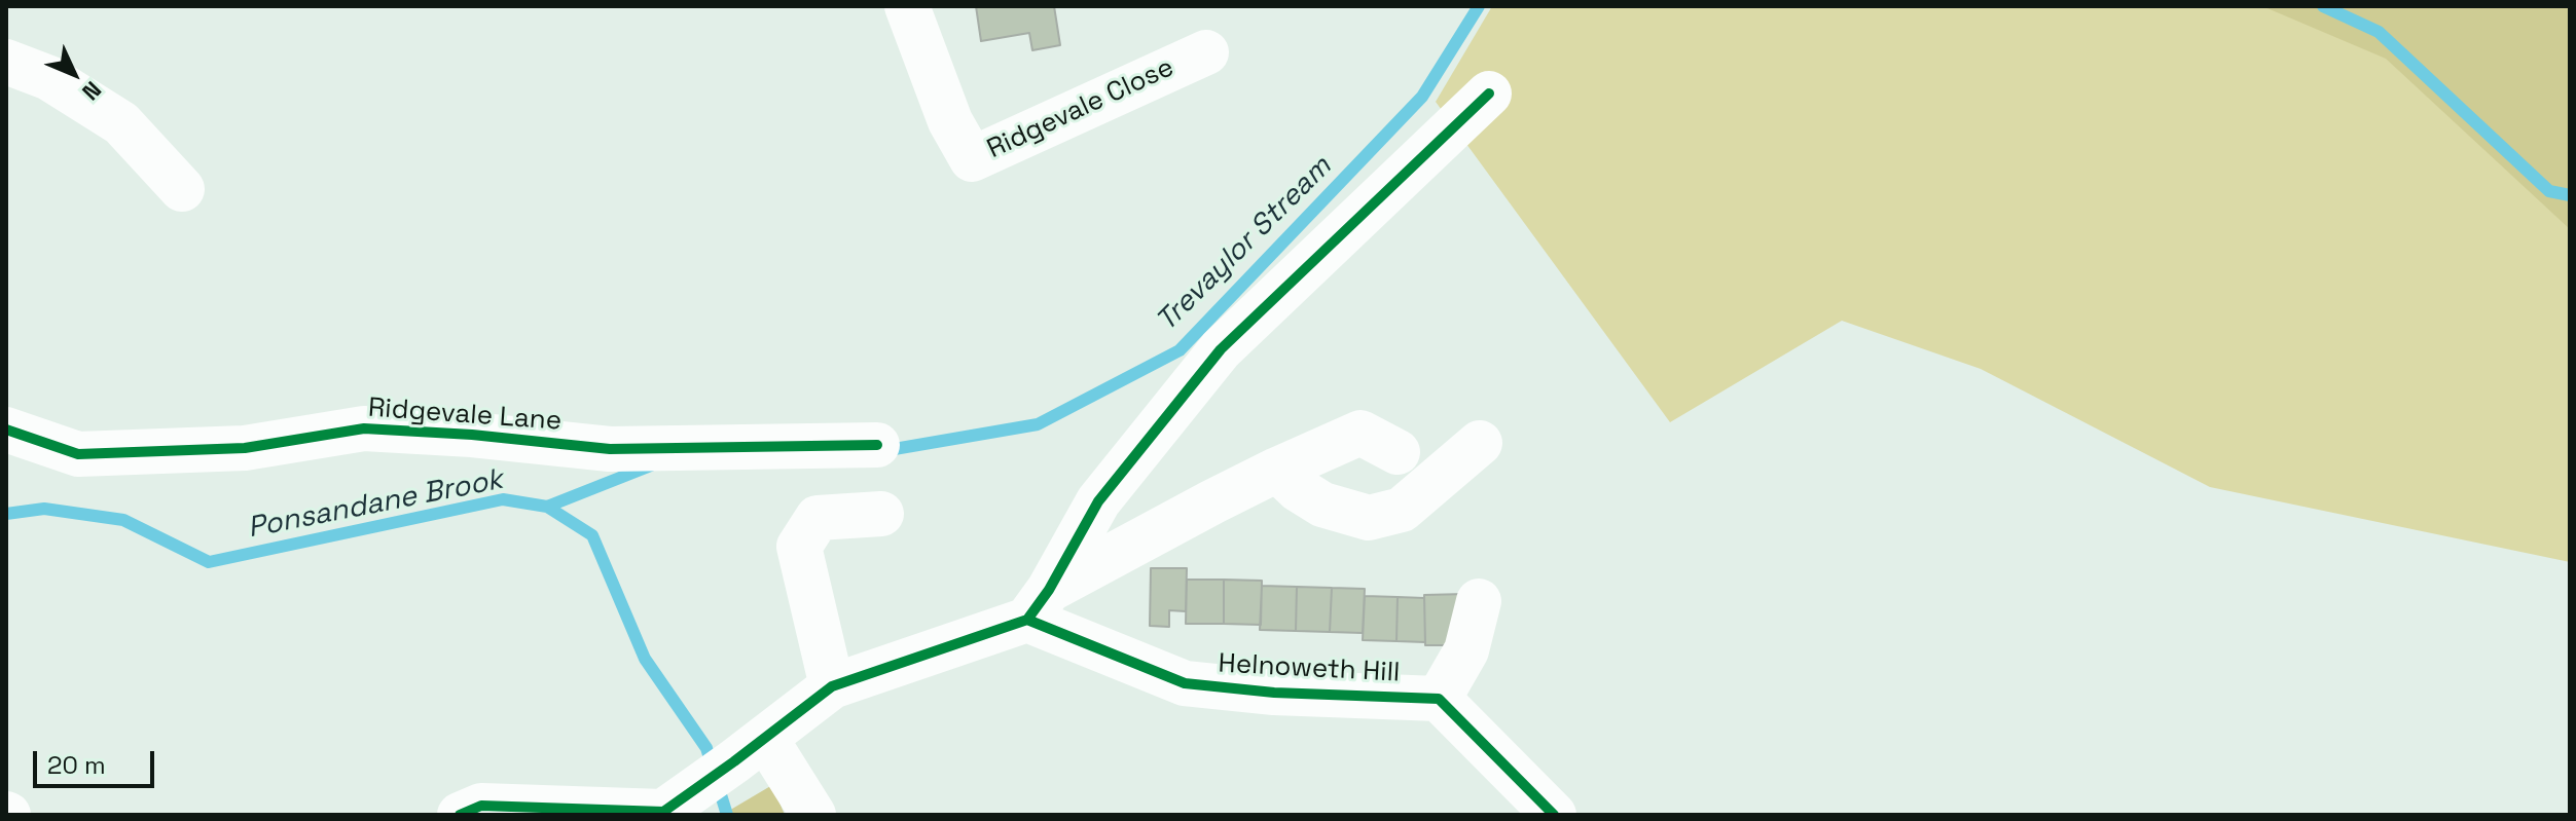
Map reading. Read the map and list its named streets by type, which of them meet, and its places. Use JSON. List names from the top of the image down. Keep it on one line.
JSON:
{"streets":{"street":["Ridgevale Close","Ridgevale Lane","Helnoweth Hill"]},"water":["Trevaylor Stream","Ponsandane Brook"],"scale_bar":"20 m","north":"bottom right"}
